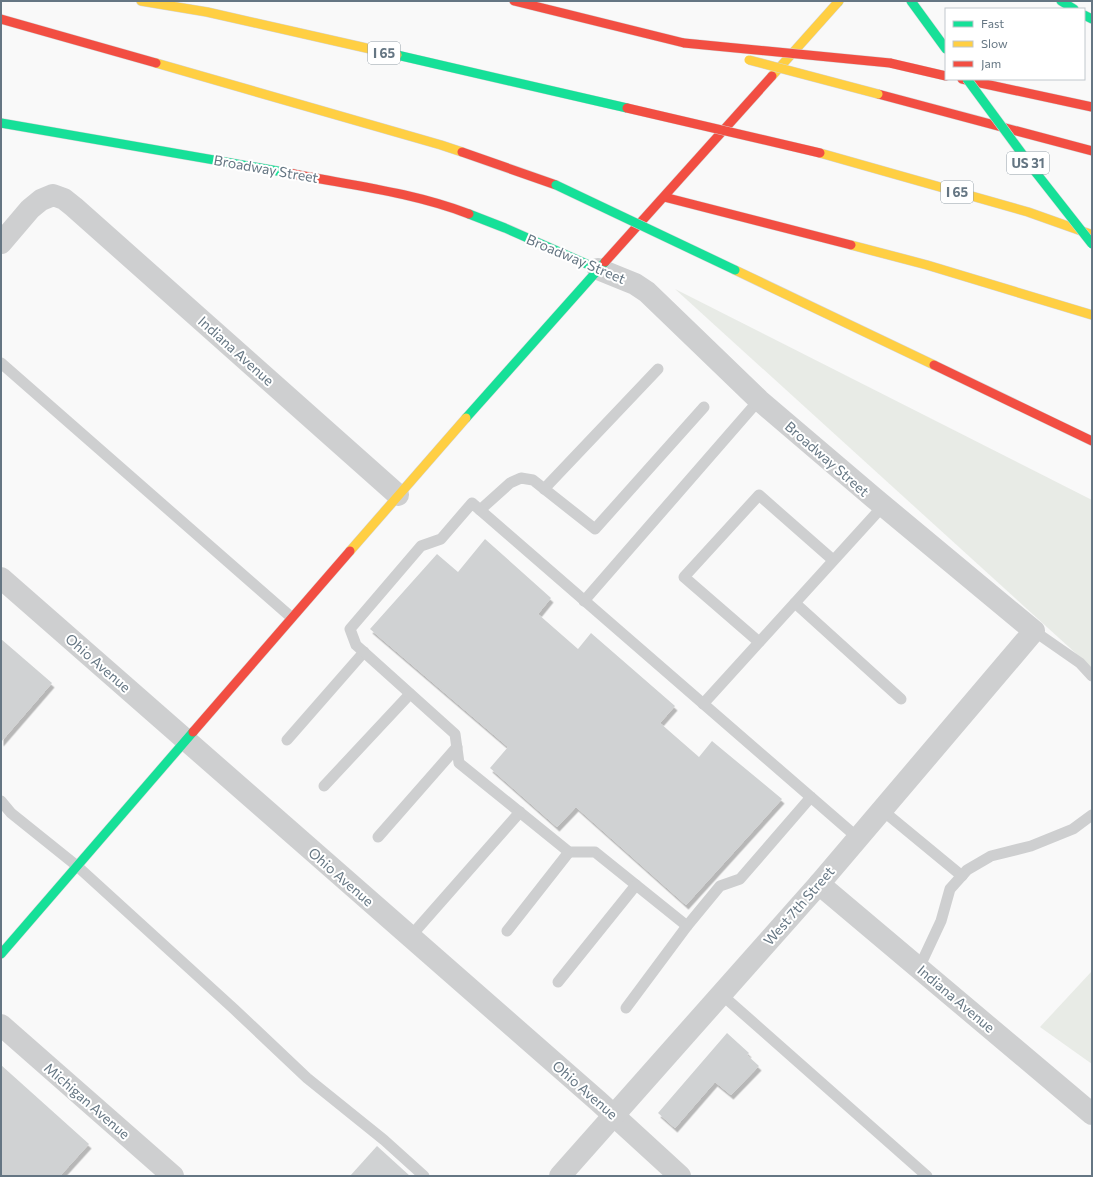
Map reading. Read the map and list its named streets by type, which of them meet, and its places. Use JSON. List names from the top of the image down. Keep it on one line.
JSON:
{"streets":{"main road":["I 65","US 31","Broadway Street"],"street":["Indiana Avenue","Ohio Avenue","West 7th Street","Michigan Avenue"]},"crossings":[["Broadway Street","West 7th Street"],["Indiana Avenue","West 7th Street"],["Ohio Avenue","West 7th Street"]],"legend":["Fast","Slow","Jam"]}
